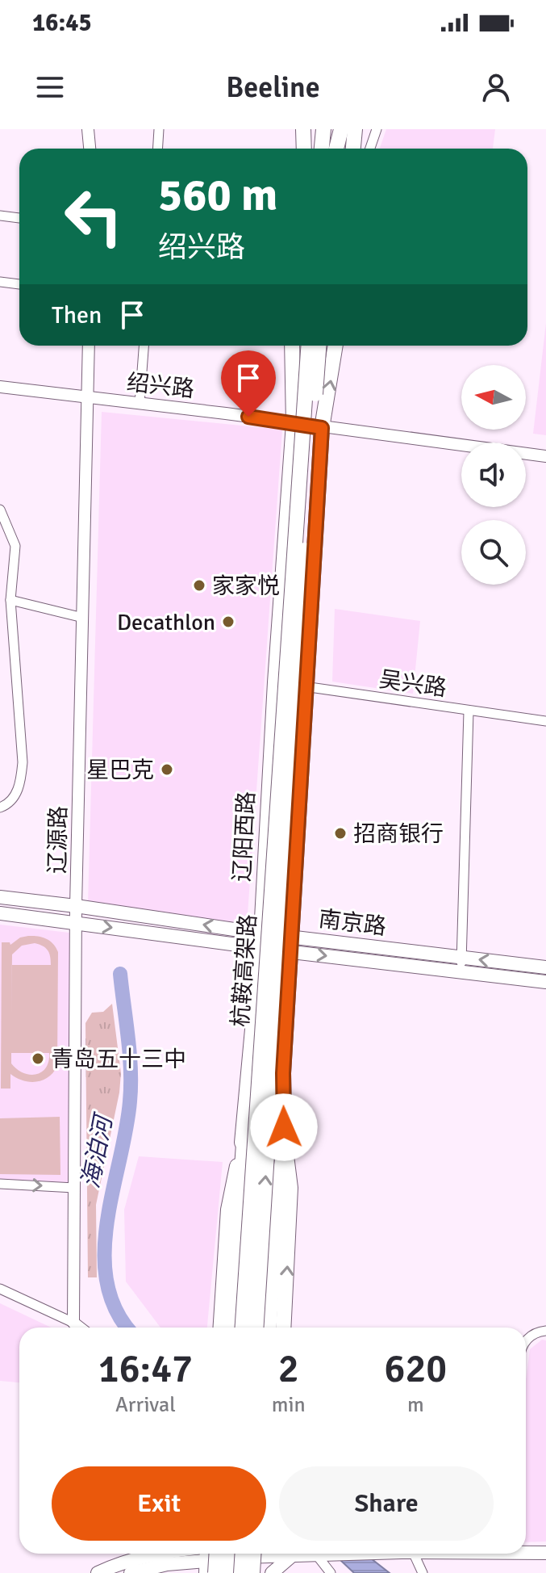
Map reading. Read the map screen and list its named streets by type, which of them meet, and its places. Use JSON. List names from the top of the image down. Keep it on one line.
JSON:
{"streets":{"main road":["辽阳西路","南京路","杭鞍高架路"],"street":["绍兴路","吴兴路","辽源路"]},"crossings":[["绍兴路","辽阳西路"],["绍兴路","辽源路"],["吴兴路","辽阳西路"],["辽阳西路","南京路"],["辽源路","南京路"]],"water":["海泊河"],"places":["家家悦","Decathlon","星巴克","招商银行","青岛五十三中"],"north":"left","page":{"status":"16:45","header":"Beeline","turn":["560 m","绍兴路"],"then":"Then","eta":["16:47","Arrival","2","min","620","m"],"buttons":["Exit","Share"]}}
